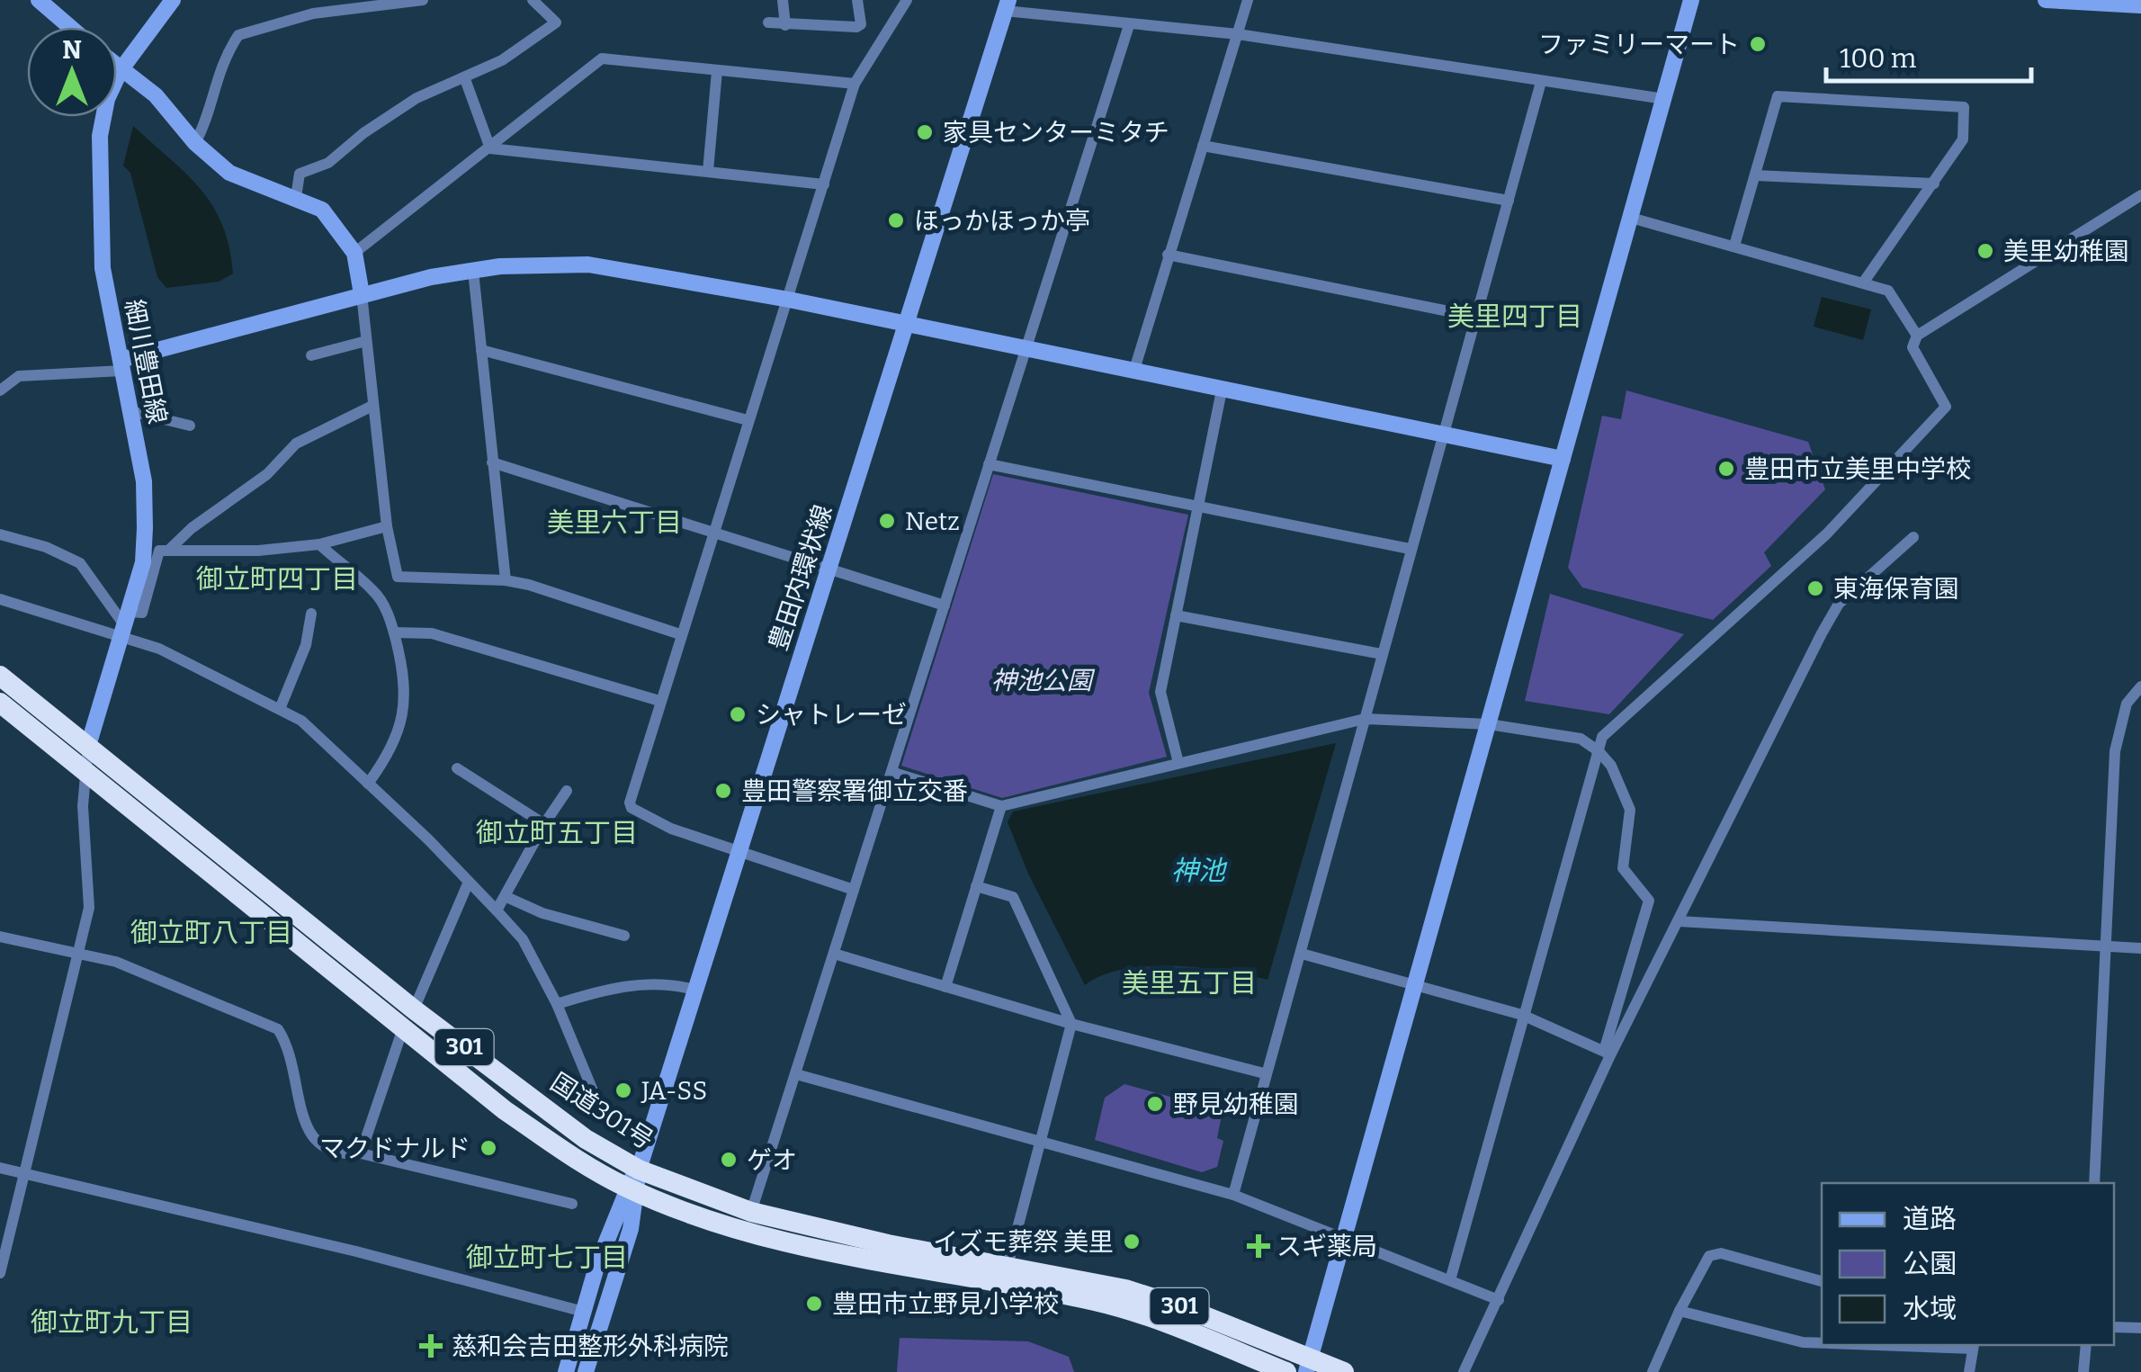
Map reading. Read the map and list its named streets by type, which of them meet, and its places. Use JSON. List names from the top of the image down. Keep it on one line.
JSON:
{"streets":{"highway":["301","国道301号"],"street":["細川豊田線","豊田内環状線"]},"crossings":[["細川豊田線","国道301号"],["豊田内環状線","国道301号"]],"districts":["美里四丁目","美里六丁目","御立町四丁目","御立町五丁目","御立町八丁目","美里五丁目","御立町七丁目","御立町九丁目"],"water":["神池"],"parks":["神池公園"],"places":{"other":["ファミリーマート","家具センターミタチ","ほっかほっか亭","美里幼稚園","豊田市立美里中学校","Netz","東海保育園","シャトレーゼ","豊田警察署御立交番","JA-SS","野見幼稚園","マクドナルド","ゲオ","イズモ葬祭 美里","豊田市立野見小学校"],"health":["スギ薬局","慈和会吉田整形外科病院"]},"legend":["道路","公園","水域"],"scale_bar":"100 m","north":"top"}
